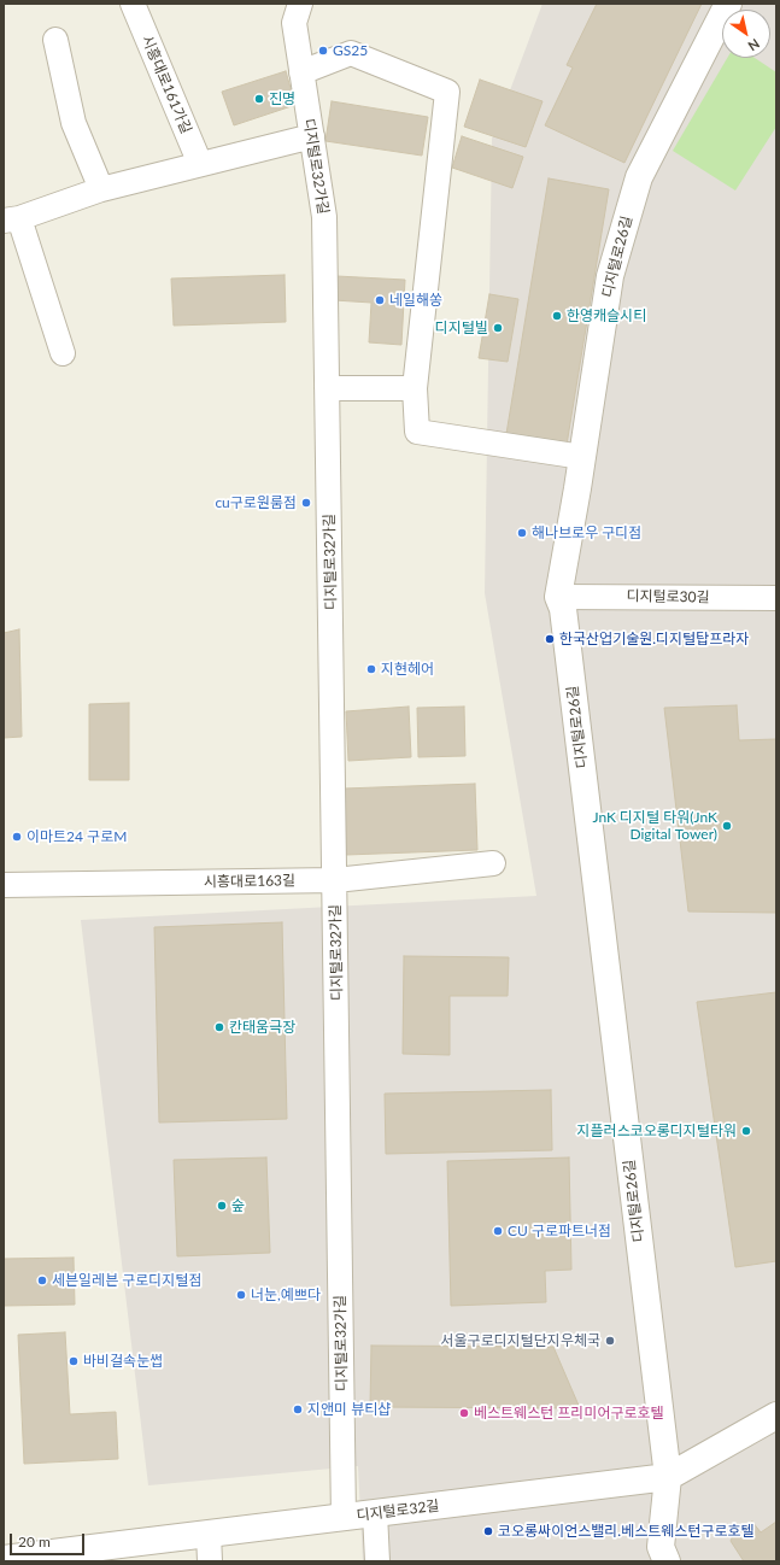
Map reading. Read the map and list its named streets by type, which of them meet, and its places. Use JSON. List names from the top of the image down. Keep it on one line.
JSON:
{"streets":{"street":["시흥대로161가길","디지털로32가길","디지털로26길","디지털로30길","시흥대로163길","디지털로32길"]},"crossings":[["디지털로32가길","시흥대로163길"],["디지털로32가길","디지털로32길"],["디지털로26길","디지털로30길"],["디지털로26길","디지털로32길"]],"places":["GS25","진명","네일해쏭","한영캐슬시티","디지털빌","cu구로원룸점","해나브로우 구디점","한국산업기술원.디지털탑프라자","지현헤어","JnK 디지털 타워(JnK Digital Tower)","이마트24 구로M","칸태움극장","지플러스코오롱디지털타워","숲","CU 구로파트너점","세븐일레븐 구로디지털점","너눈,예쁘다","서울구로디지털단지우체국","바비걸속눈썹","지앤미 뷰티샵","베스트웨스턴 프리미어구로호텔","코오롱싸이언스밸리.베스트웨스턴구로호텔"],"scale_bar":"20 m","north":"bottom right"}
